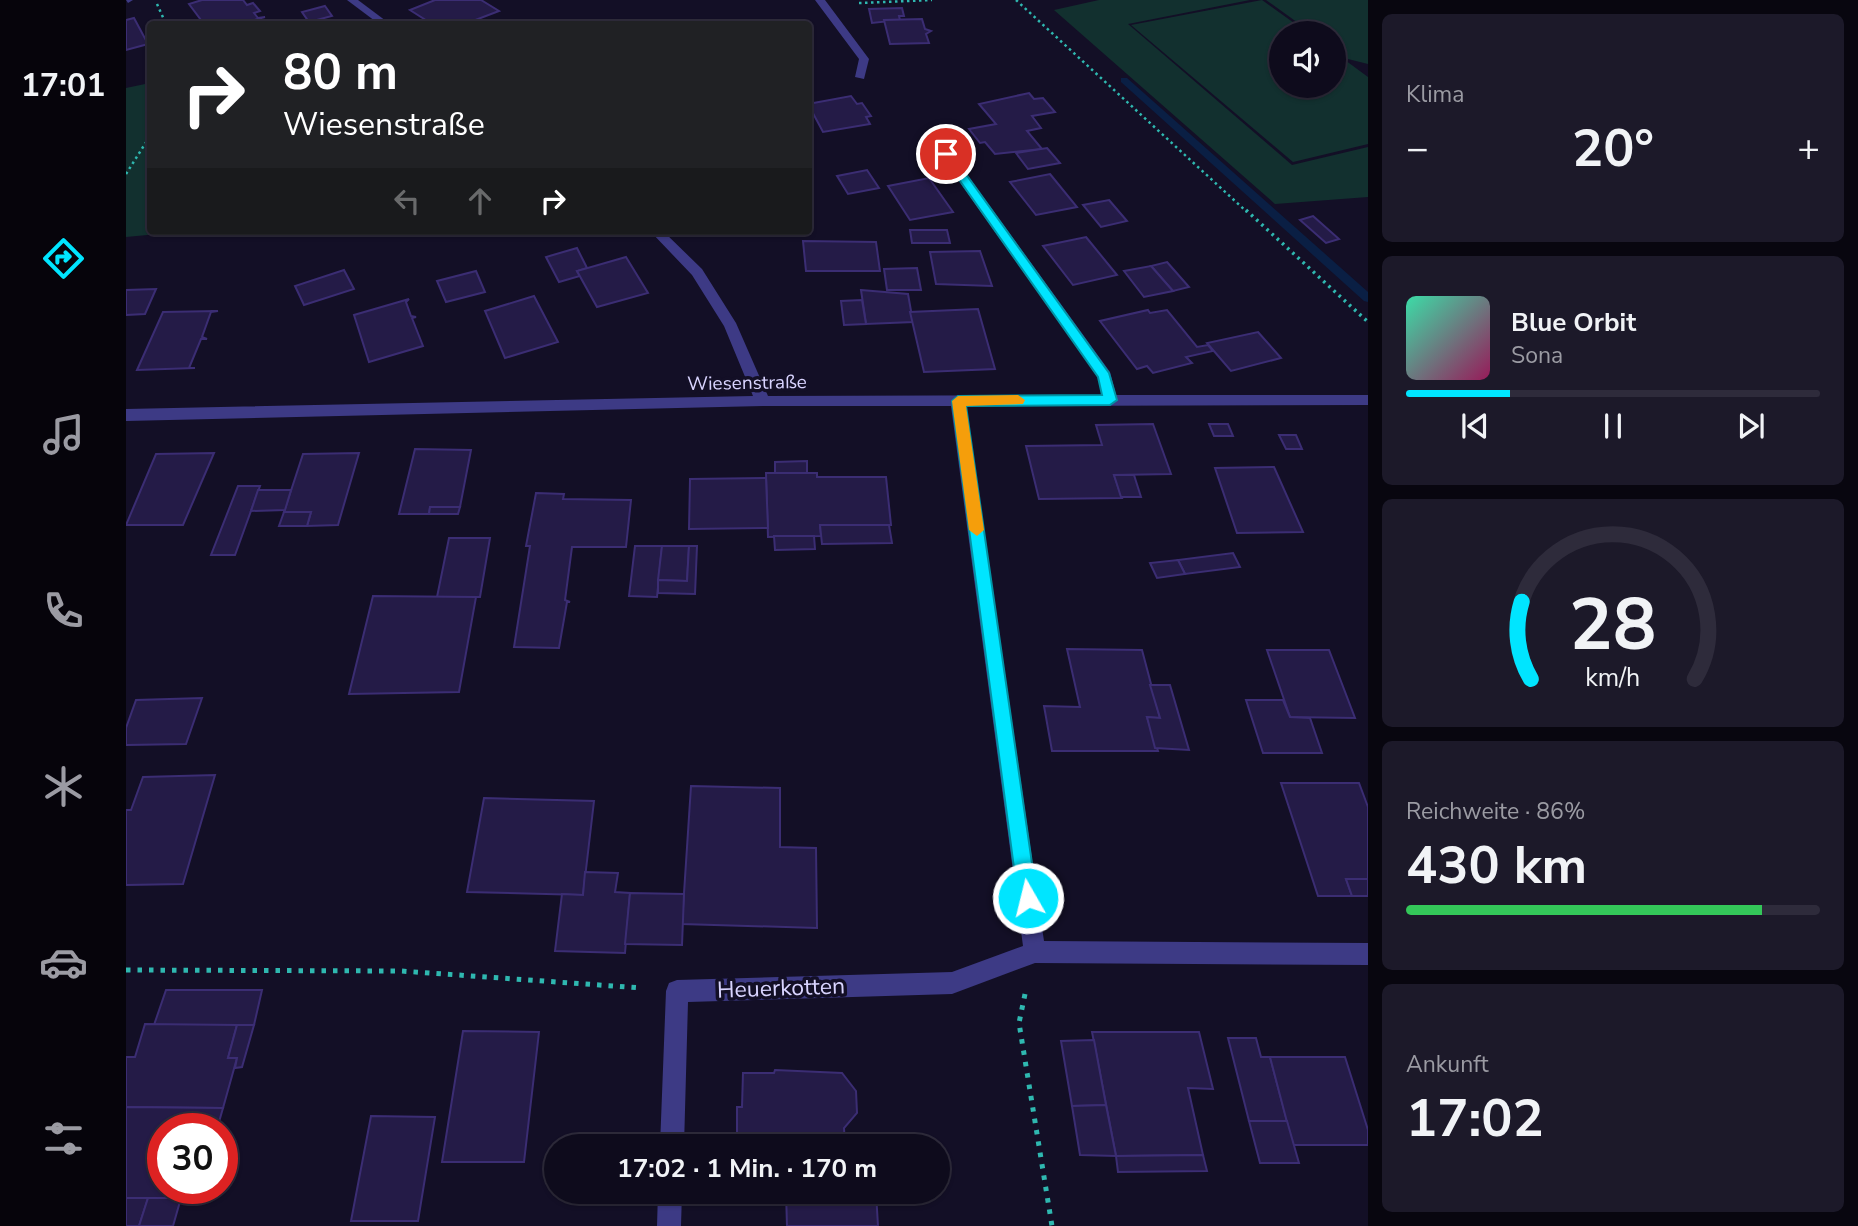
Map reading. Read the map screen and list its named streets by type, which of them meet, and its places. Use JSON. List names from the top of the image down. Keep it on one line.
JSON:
{"streets":{"street":["Wiesenstraße","Heuerkotten"]},"page":{"tabs":"17:01","tile":["Klima",["Reichweite · 86%","430 km"],["Ankunft","17:02"]],"turn":["80 m","Wiesenstraße"],"heat":["−","20°","+"],"song":["Blue Orbit","Sona"],"limit":"30","trip":"17:02 · 1 Min. · 170 m","gauge":["28","km/h"]}}
